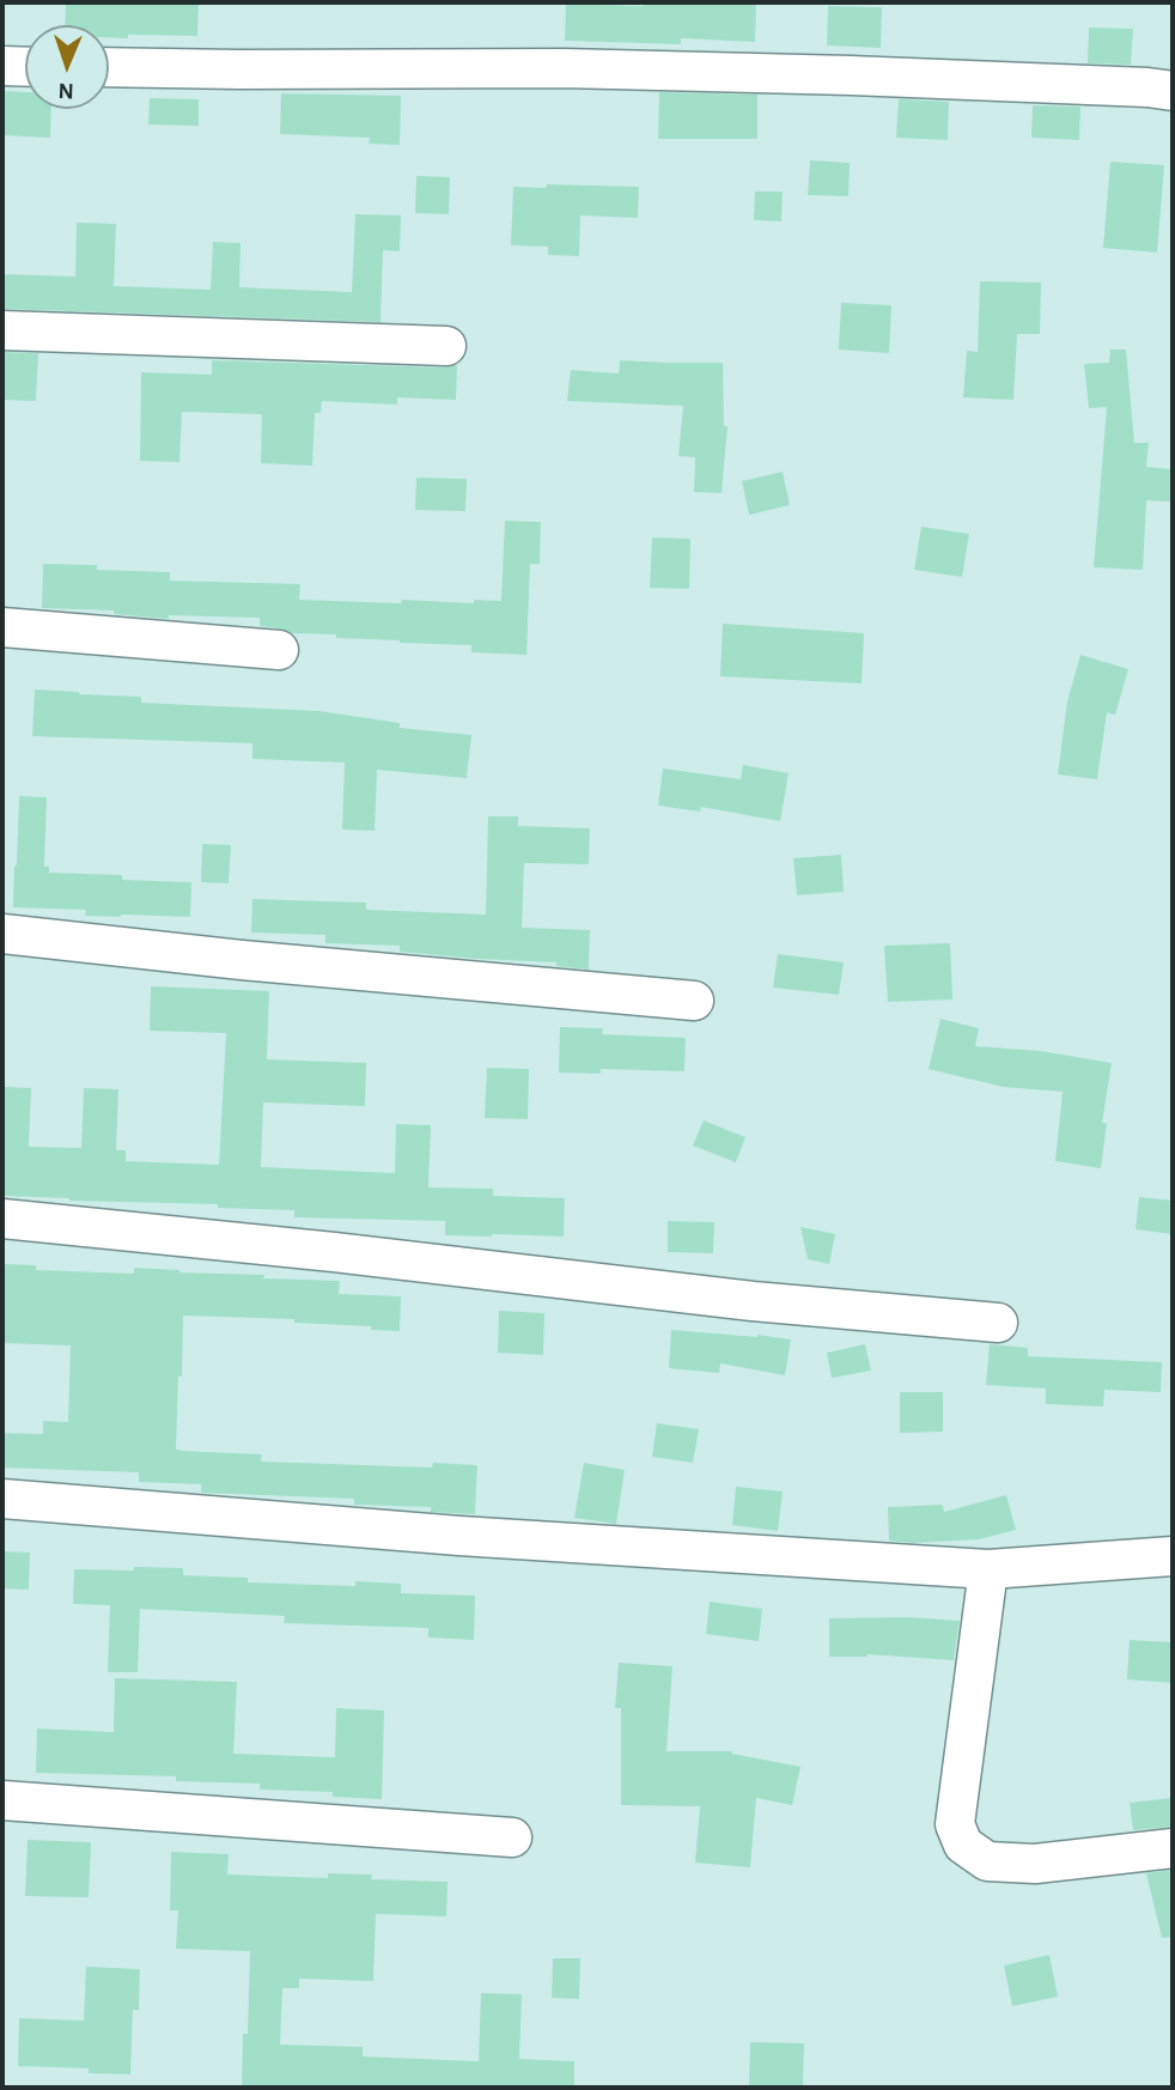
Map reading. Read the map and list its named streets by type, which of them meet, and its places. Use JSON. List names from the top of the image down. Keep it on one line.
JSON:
{"north":"bottom"}
